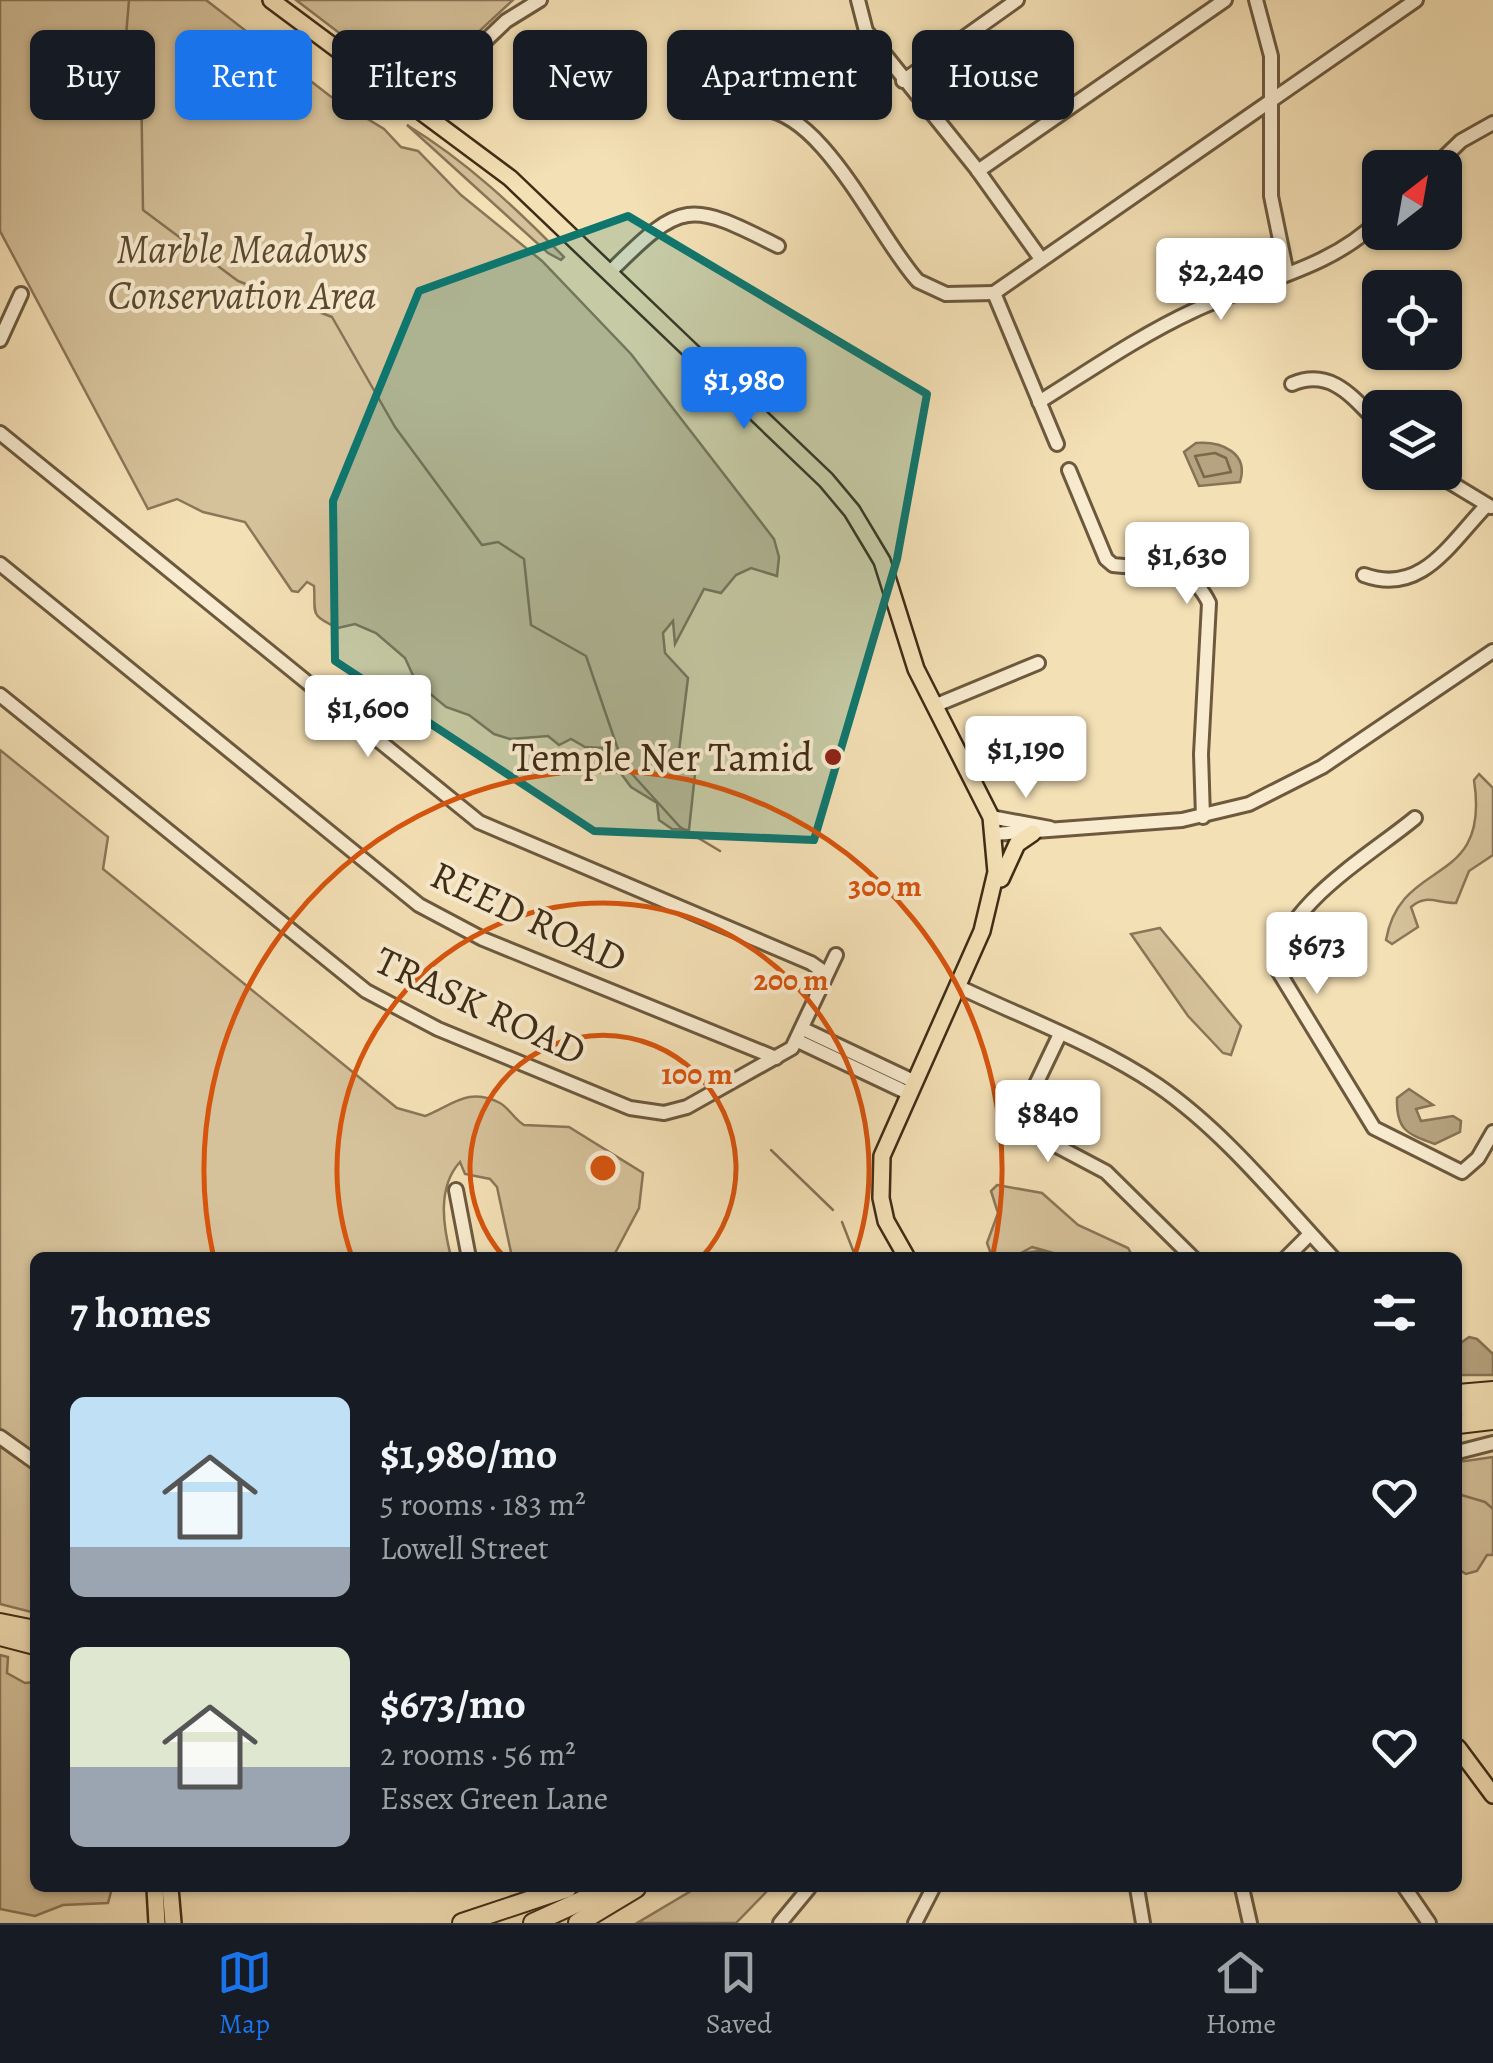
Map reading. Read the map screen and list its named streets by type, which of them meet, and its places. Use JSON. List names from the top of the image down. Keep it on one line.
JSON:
{"streets":{"street":["REED ROAD","TRASK ROAD"]},"crossings":[["REED ROAD","TRASK ROAD"]],"parks":["Marble Meadows Conservation Area"],"places":["Temple Ner Tamid"],"north":"top right","page":{"chip":["Buy","Rent","Filters","New","Apartment","House"],"price":["$2,240","$1,980","$1,630","$1,600","$1,190","$673","$840"],"heading":"7 homes","list":[{"name":"$1,980/mo","note":"5 rooms · 183 m² · Lowell Street"},{"name":"$673/mo","note":"2 rooms · 56 m² · Essex Green Lane"}],"tabs":["Map","Saved","Home"]},"rings":["300 m","200 m","100 m"]}
